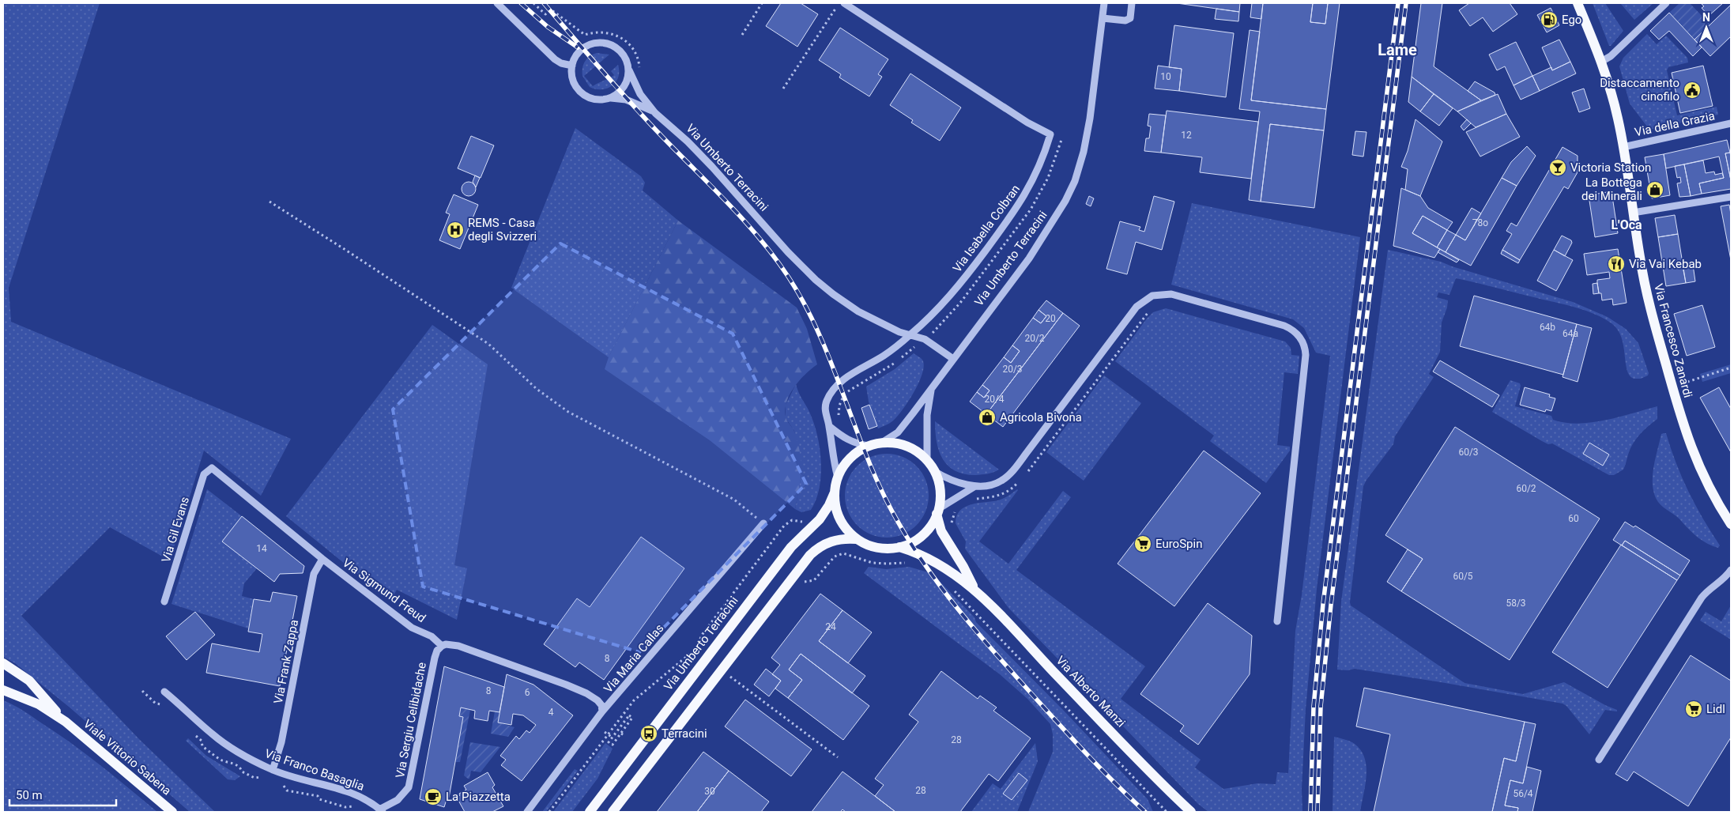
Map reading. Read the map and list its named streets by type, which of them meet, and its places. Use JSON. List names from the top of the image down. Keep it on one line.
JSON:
{"streets":{"main road":["Via Umberto Terracini","Via Francesco Zanardi","Via Alberto Manzi","Viale Vittorio Sabena"],"street":["Via della Grazia","Via Isabella Colbran","Via Gil Evans","Via Sigmund Freud","Via Maria Callas","Via Frank Zappa","Via Sergiu Celibidache","Via Franco Basaglia"]},"crossings":[["Via della Grazia","Via Francesco Zanardi"],["Via Umberto Terracini","Via Isabella Colbran"],["Via Umberto Terracini","Via Alberto Manzi"],["Via Isabella Colbran","Via Alberto Manzi"],["Via Gil Evans","Via Sigmund Freud"],["Via Sigmund Freud","Via Frank Zappa"],["Via Sigmund Freud","Via Sergiu Celibidache"],["Via Frank Zappa","Via Franco Basaglia"],["Via Sergiu Celibidache","Via Franco Basaglia"]],"districts":["Lame","L'Oca"],"places":{"fuel station":["Ego"],"public building":["Distaccamento cinofilo"],"bar":["Victoria Station"],"shop":["La Bottega dei Minerali","Agricola Bivona"],"hospital":["REMS - Casa degli Svizzeri"],"restaurant":["Via Vai Kebab"],"supermarket":["EuroSpin","Lidl"],"bus stop":["Terracini"],"cafe":["La Piazzetta"]},"house_numbers":["10","12","78o","20","64b","64a","20/2","20/3","20/4","60/3","60/2","60","14","60/5","58/3","24","8","8","6","4","28","28","30","56/4"],"scale_bar":"50 m","north":"top"}
